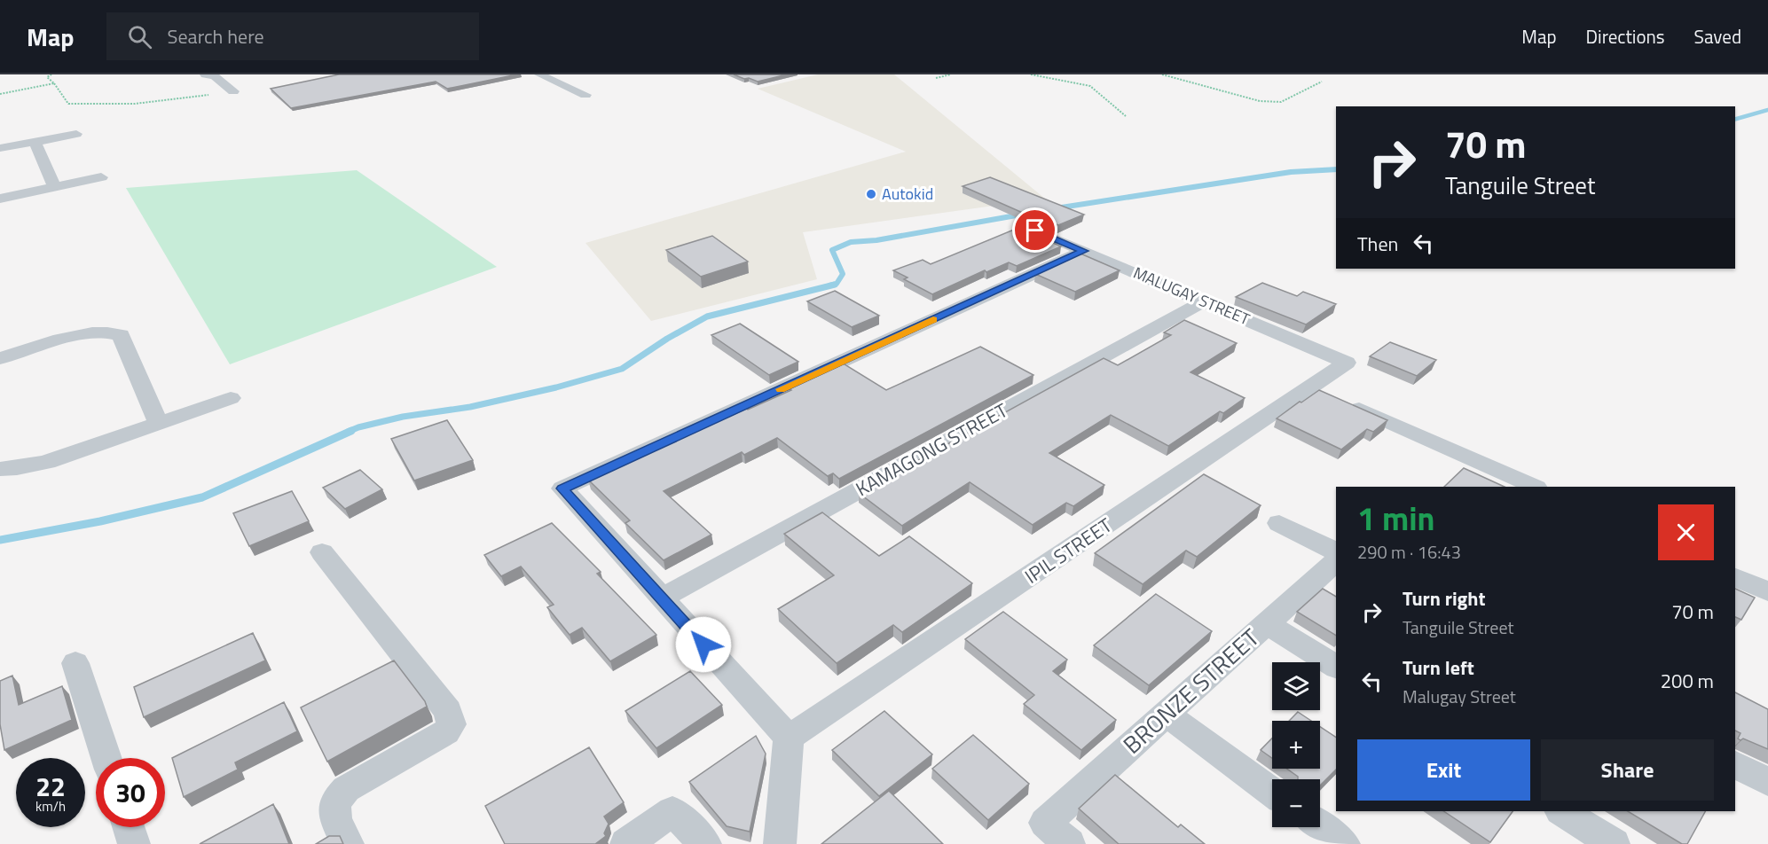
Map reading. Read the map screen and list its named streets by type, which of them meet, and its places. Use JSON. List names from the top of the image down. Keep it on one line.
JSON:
{"streets":{"street":["MALUGAY STREET","KAMAGONG STREET","IPIL STREET","BRONZE STREET"]},"crossings":[["MALUGAY STREET","KAMAGONG STREET"],["MALUGAY STREET","IPIL STREET"]],"places":["Autokid"],"page":{"header":"Map","search":"Search here","nav":["Map","Directions","Saved"],"turn":["70 m","Tanguile Street"],"then":"Then","heading":["1 min","290 m · 16:43"],"list":[{"name":"Turn right","note":"Tanguile Street","value":"70 m"},{"name":"Turn left","note":"Malugay Street","value":"200 m"}],"map_buttons":["+","−"],"buttons":["Exit","Share"],"speed":"22 km/h","limit":"30"}}
